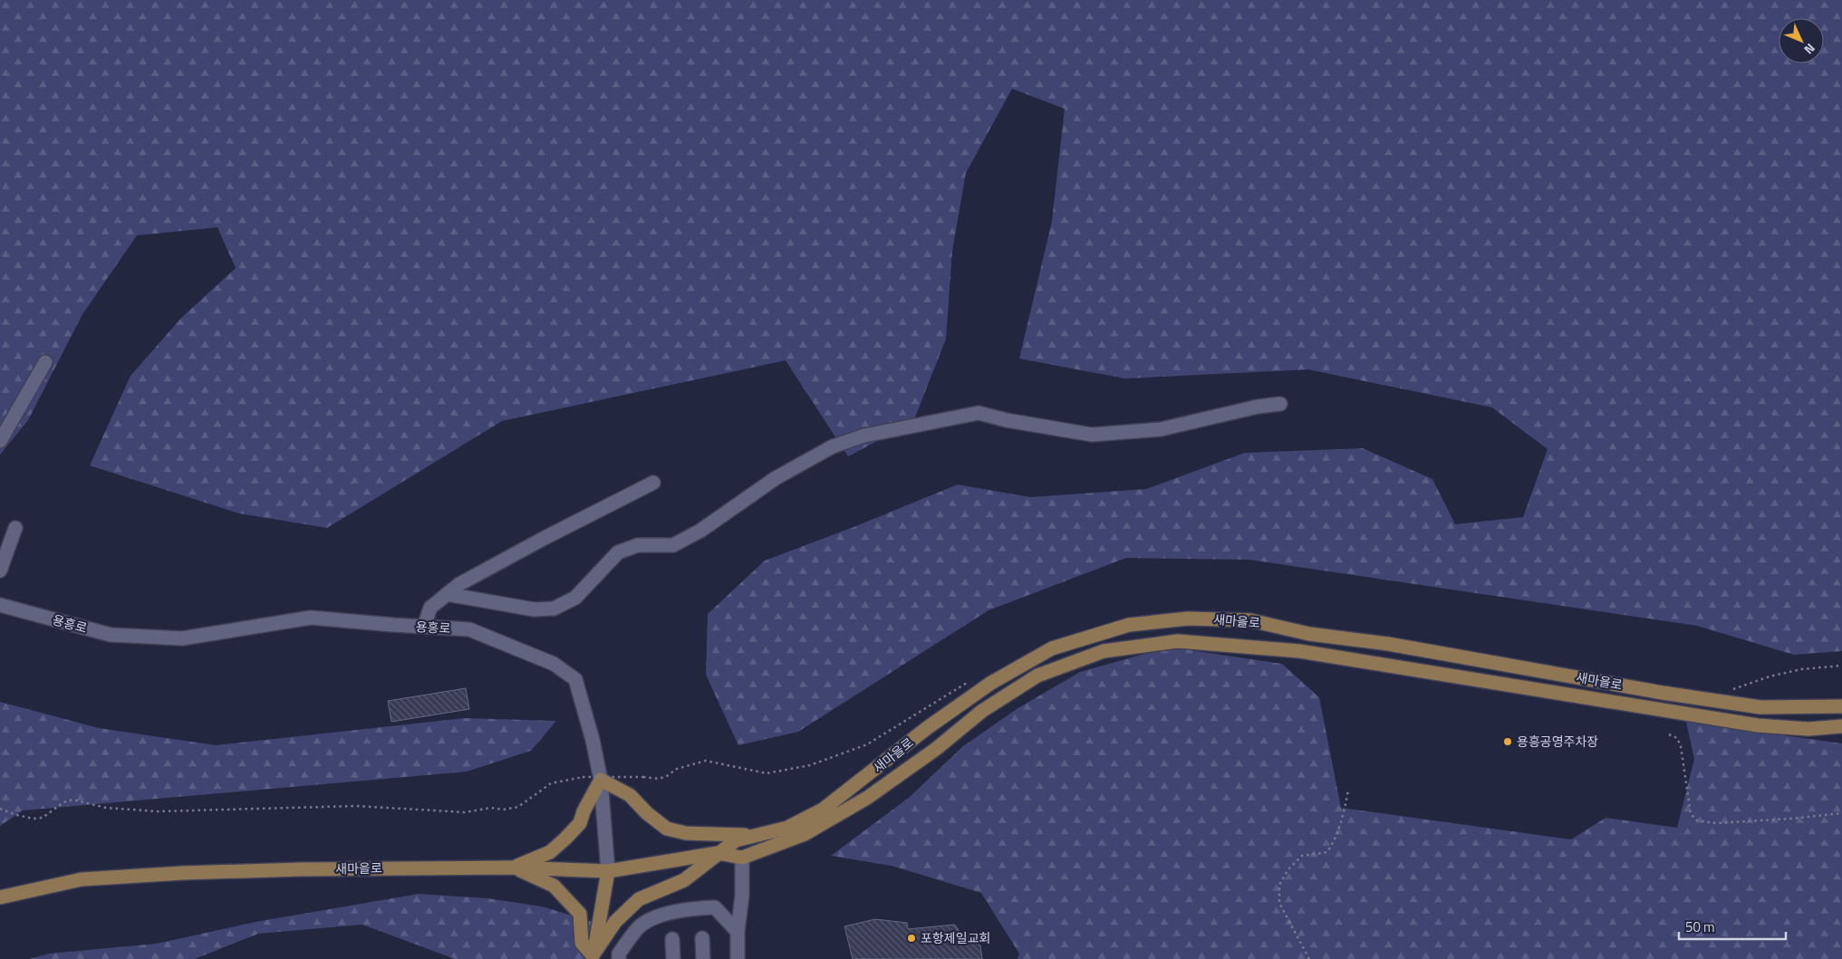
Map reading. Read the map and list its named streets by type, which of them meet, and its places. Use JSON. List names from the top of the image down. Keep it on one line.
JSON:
{"streets":{"main road":["새마을로","용흥로"]},"crossings":[["새마을로","용흥로"]],"places":["용흥공영주차장","포항제일교회"],"scale_bar":"50 m","north":"bottom right"}
